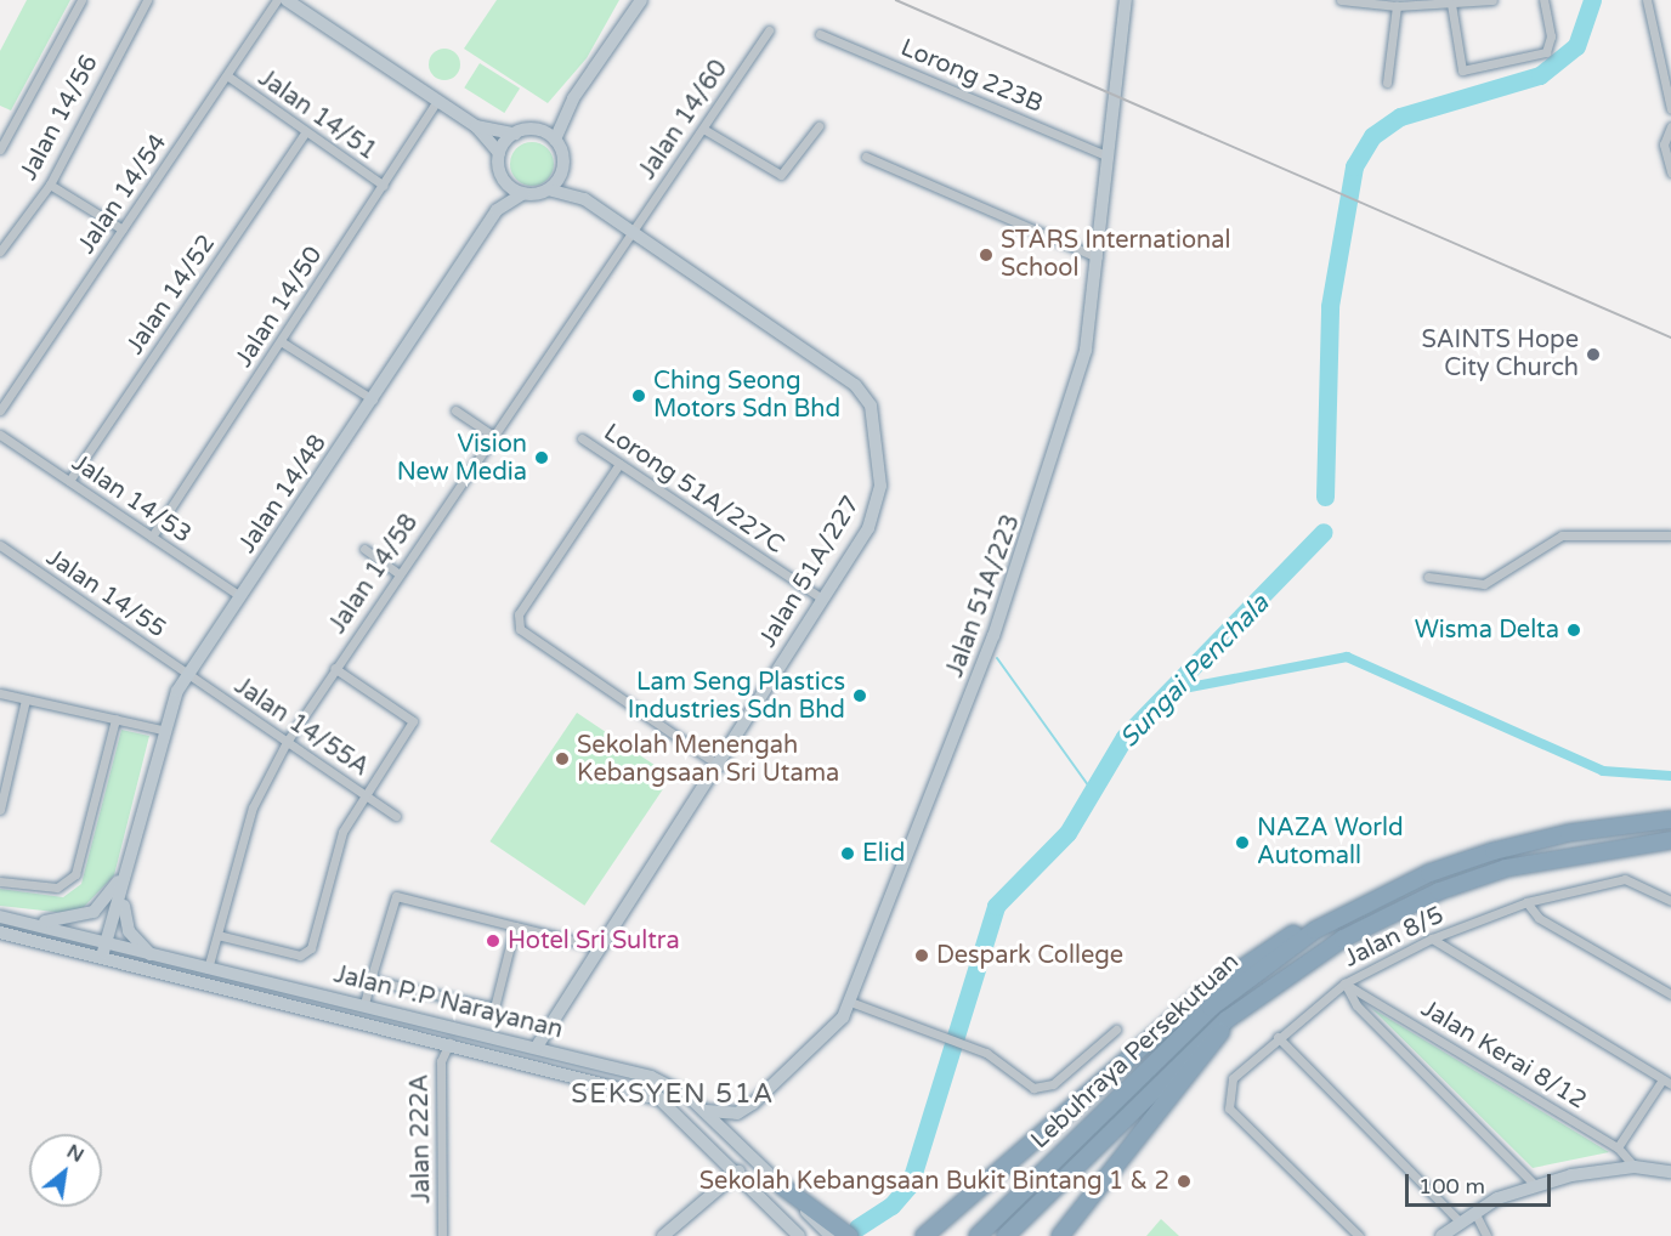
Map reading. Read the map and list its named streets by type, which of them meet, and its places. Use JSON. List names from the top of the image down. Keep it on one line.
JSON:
{"streets":{"highway":["Lebuhraya Persekutuan"],"street":["Lorong 223B","Jalan 14/51","Jalan 14/56","Jalan 14/60","Jalan 14/54","Jalan 14/52","Jalan 14/50","Lorong 51A/227C","Jalan 14/48","Jalan 14/53","Jalan 51A/227","Jalan 14/58","Jalan 14/55","Jalan 51A/223","Jalan 14/55A","Jalan 8/5","Jalan P.P Narayanan","Jalan Kerai 8/12","Jalan 222A"]},"crossings":[["Lorong 223B","Jalan 51A/223"],["Jalan 14/51","Jalan 14/54"],["Jalan 14/51","Jalan 14/52"],["Jalan 14/51","Jalan 14/50"],["Jalan 14/60","Jalan 51A/227"],["Jalan 14/60","Jalan 14/58"],["Jalan 14/52","Jalan 14/53"],["Jalan 14/50","Jalan 14/53"],["Lorong 51A/227C","Jalan 51A/227"],["Jalan 14/48","Jalan 14/53"],["Jalan 14/48","Jalan 51A/227"],["Jalan 14/48","Jalan 14/55"],["Jalan 14/48","Jalan 14/55A"],["Jalan 14/48","Jalan P.P Narayanan"],["Jalan 51A/227","Jalan 14/58"],["Jalan 51A/227","Jalan P.P Narayanan"],["Jalan 14/58","Jalan 14/55A"],["Jalan 14/58","Jalan P.P Narayanan"],["Jalan 14/55","Jalan 14/55A"],["Jalan 51A/223","Jalan P.P Narayanan"],["Jalan 8/5","Jalan Kerai 8/12"],["Jalan P.P Narayanan","Jalan 222A"]],"districts":["SEKSYEN 51A"],"water":["Sungai Penchala"],"places":["STARS International School","SAINTS Hope City Church","Ching Seong Motors Sdn Bhd","Vision New Media","Wisma Delta","Lam Seng Plastics Industries Sdn Bhd","Sekolah Menengah Kebangsaan Sri Utama","NAZA World Automall","Elid","Hotel Sri Sultra","Despark College","Sekolah Kebangsaan Bukit Bintang 1 & 2"],"scale_bar":"100 m","north":"top right"}
